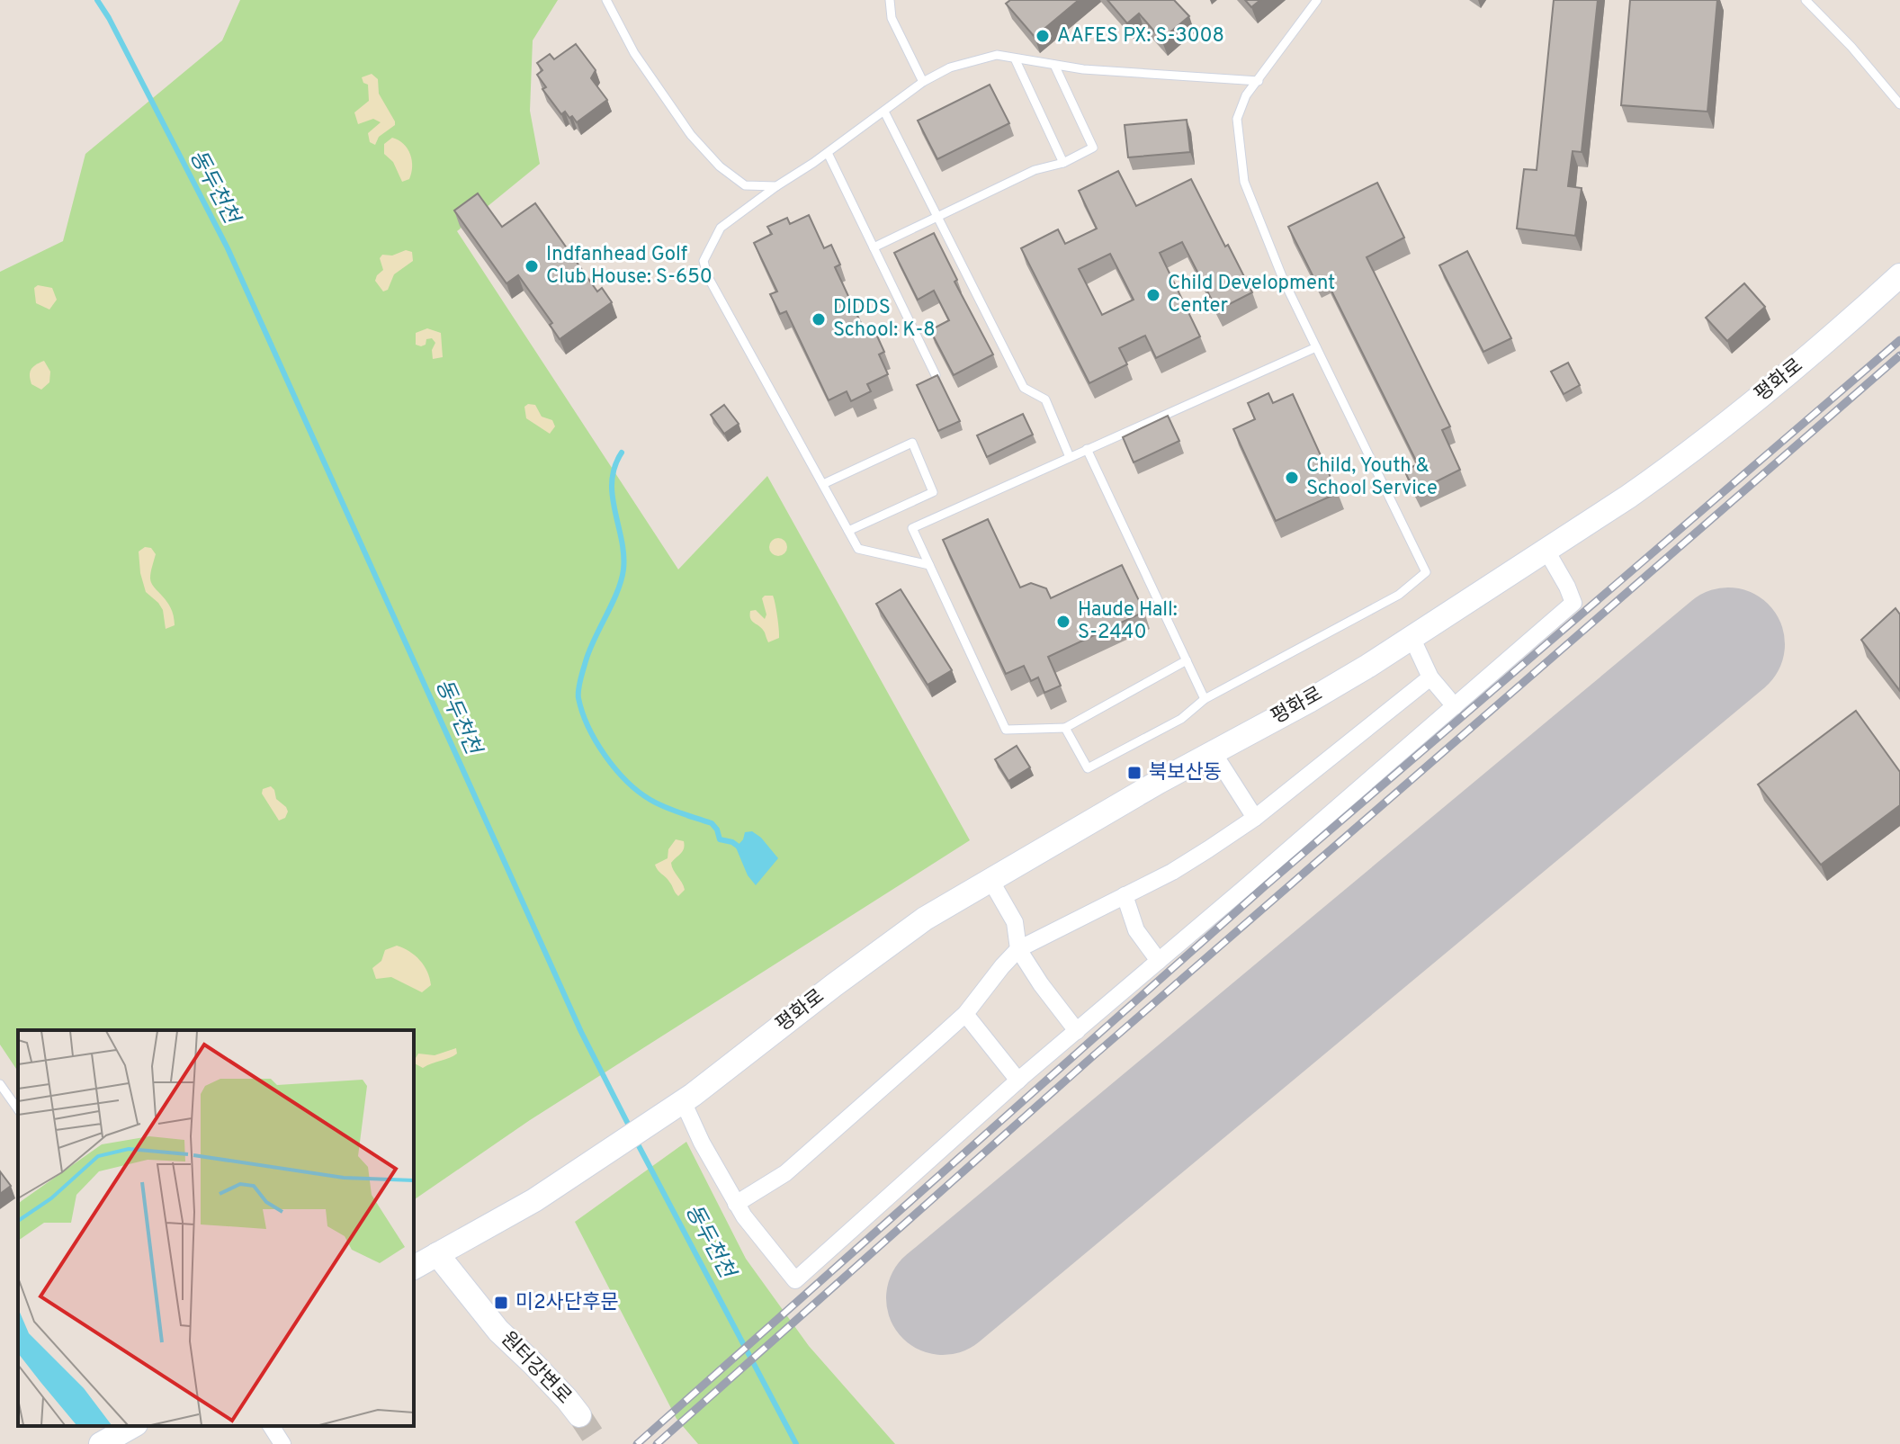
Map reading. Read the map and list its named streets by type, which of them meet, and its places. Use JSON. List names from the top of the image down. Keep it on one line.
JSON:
{"streets":{"main road":["평화로","원터강변로"]},"crossings":[["평화로","원터강변로"]],"water":["동두천천"],"places":{"other":["AAFES PX: S-3008","Indfanhead Golf Club House: S-650","Child Development Center","DlDDS School: K-8","Child, Youth & School Service","Haude Hall: S-2440"],"transit":["북보산동","미2사단후문"]}}
